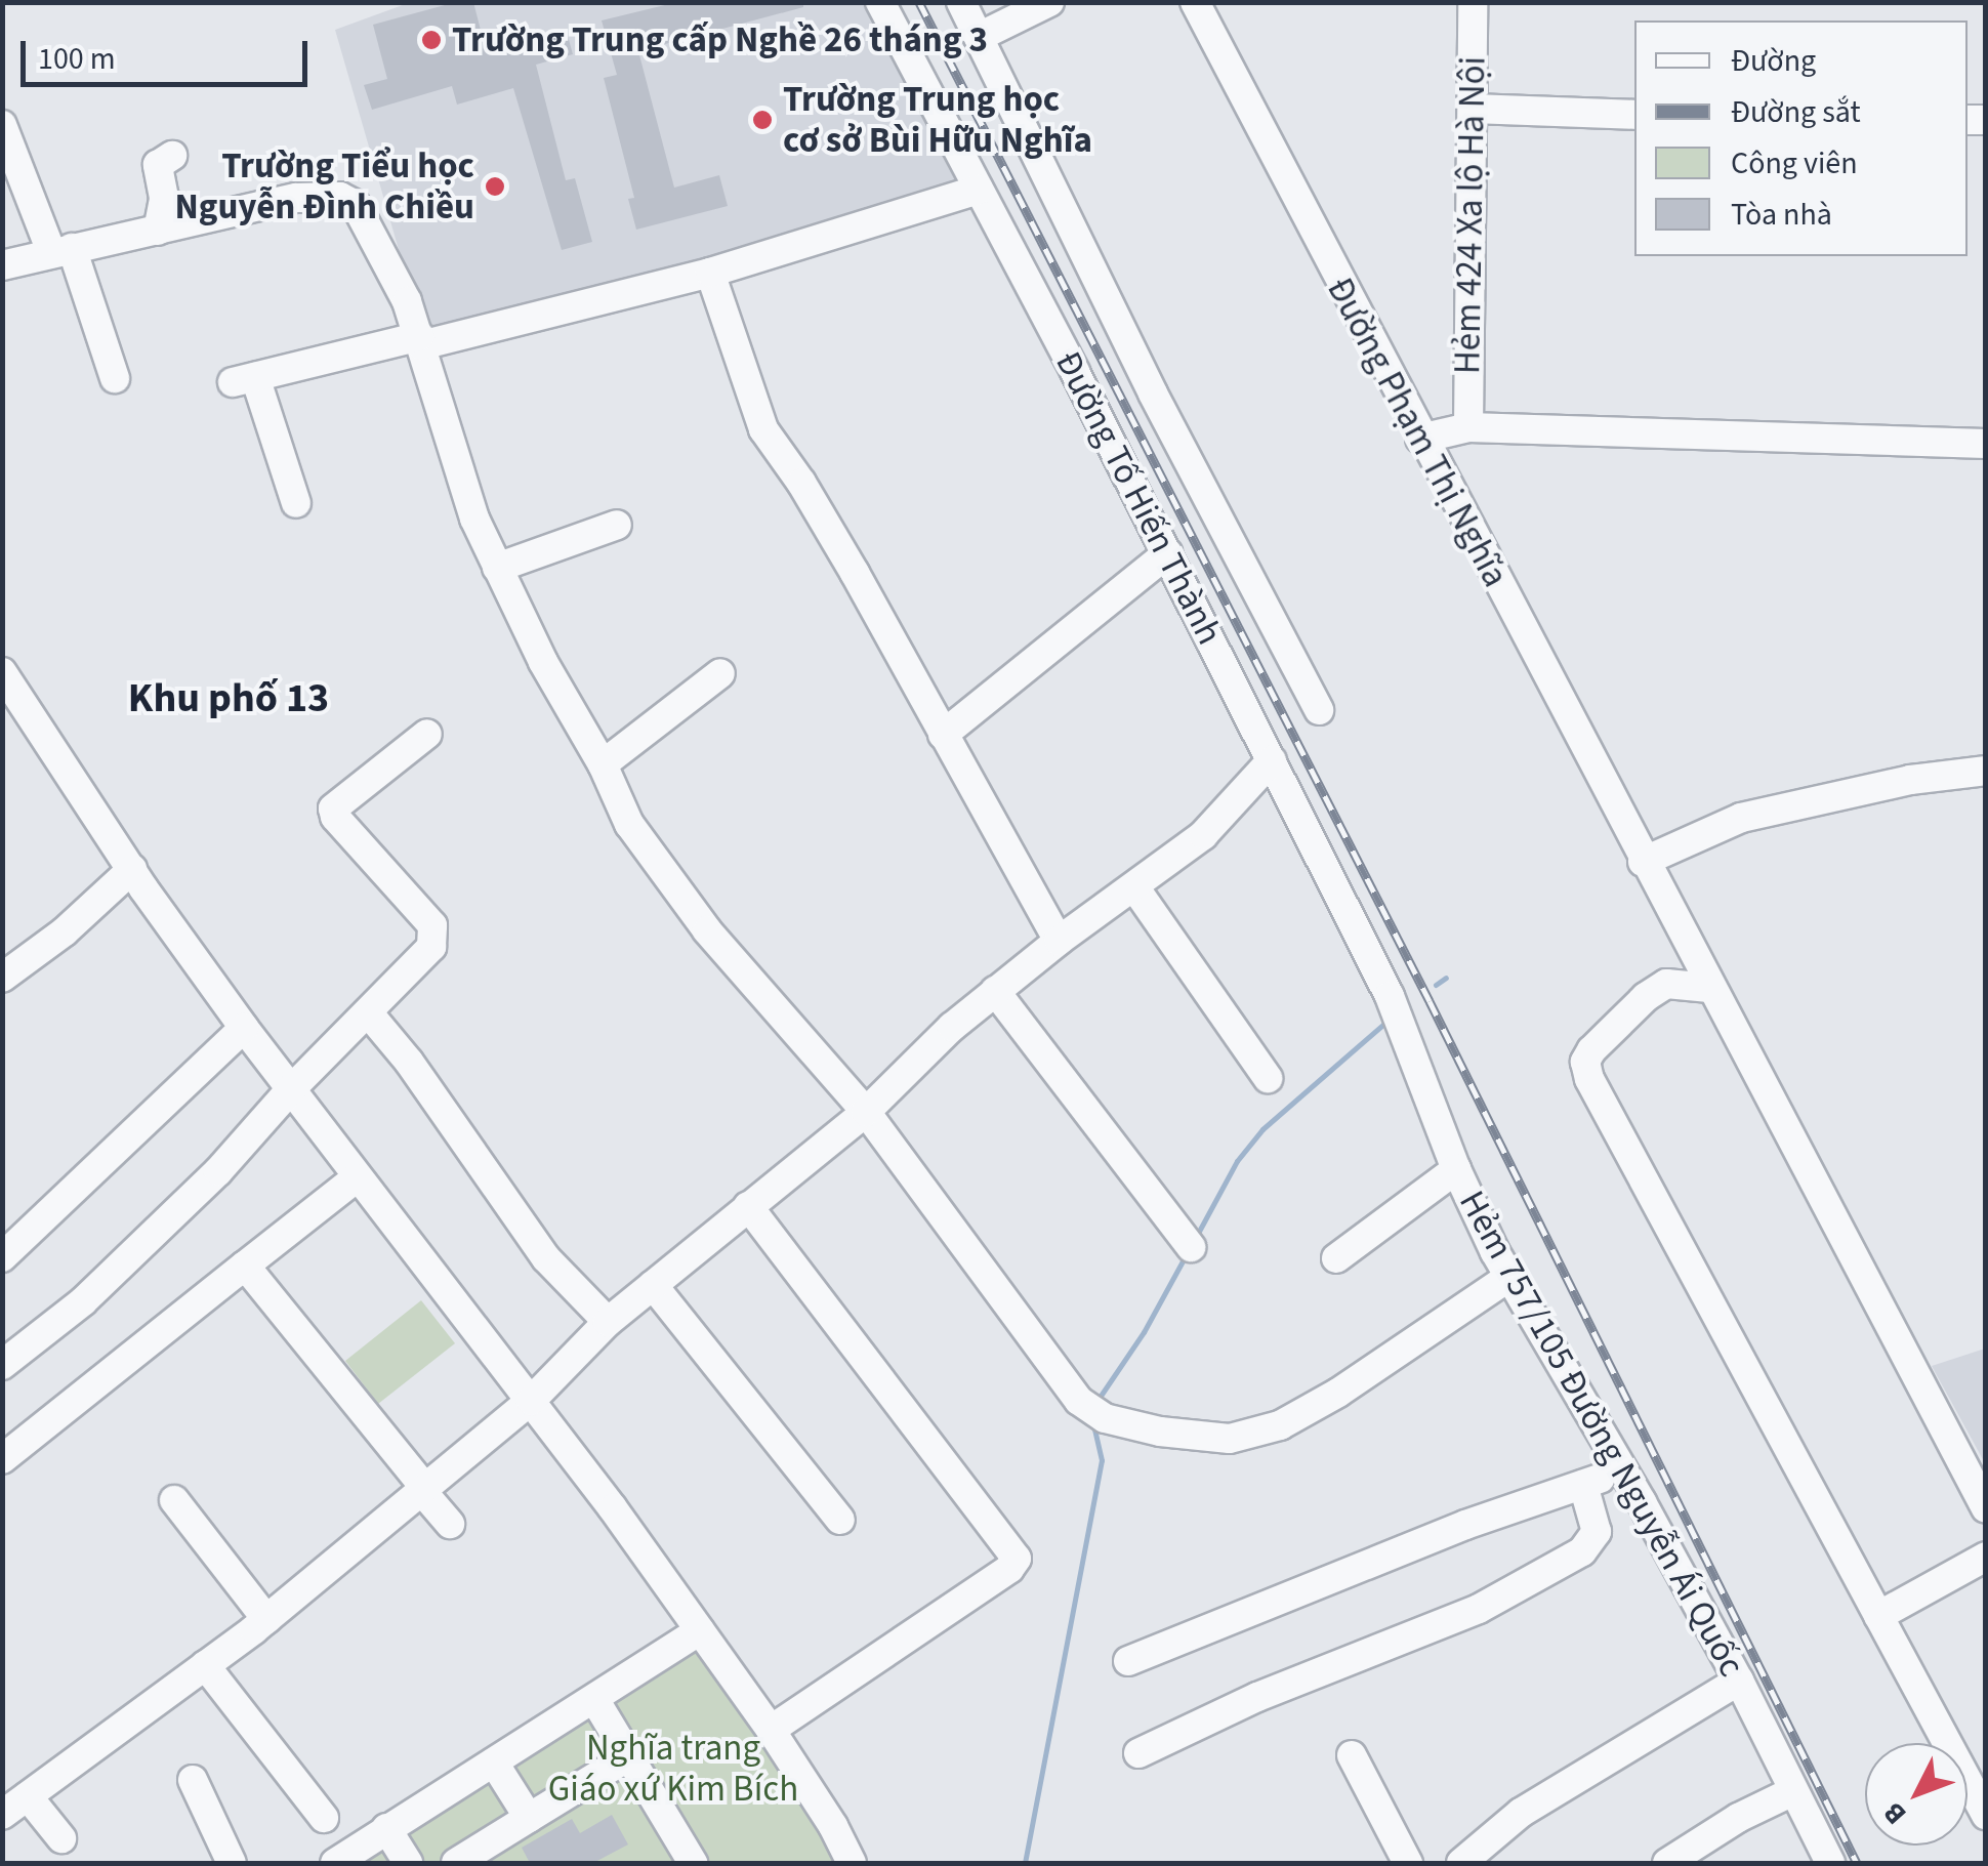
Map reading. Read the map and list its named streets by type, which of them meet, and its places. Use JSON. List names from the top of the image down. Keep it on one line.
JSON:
{"streets":{"street":["Hẻm 424 Xa lộ Hà Nội","Đường Phạm Thị Nghĩa","Đường Tố Hiến Thành","Hẻm 757/105 Đường Nguyễn Ái Quốc"]},"crossings":[["Đường Tố Hiến Thành","Hẻm 757/105 Đường Nguyễn Ái Quốc"]],"districts":["Khu phố 13"],"parks":["Nghĩa trang Giáo xứ Kim Bích"],"places":["Trường Trung cấp Nghề 26 tháng 3","Trường Trung học cơ sở Bùi Hữu Nghĩa","Trường Tiểu học Nguyễn Đình Chiều"],"legend":["Đường","Đường sắt","Công viên","Tòa nhà"],"scale_bar":"100 m","north":"bottom left"}
